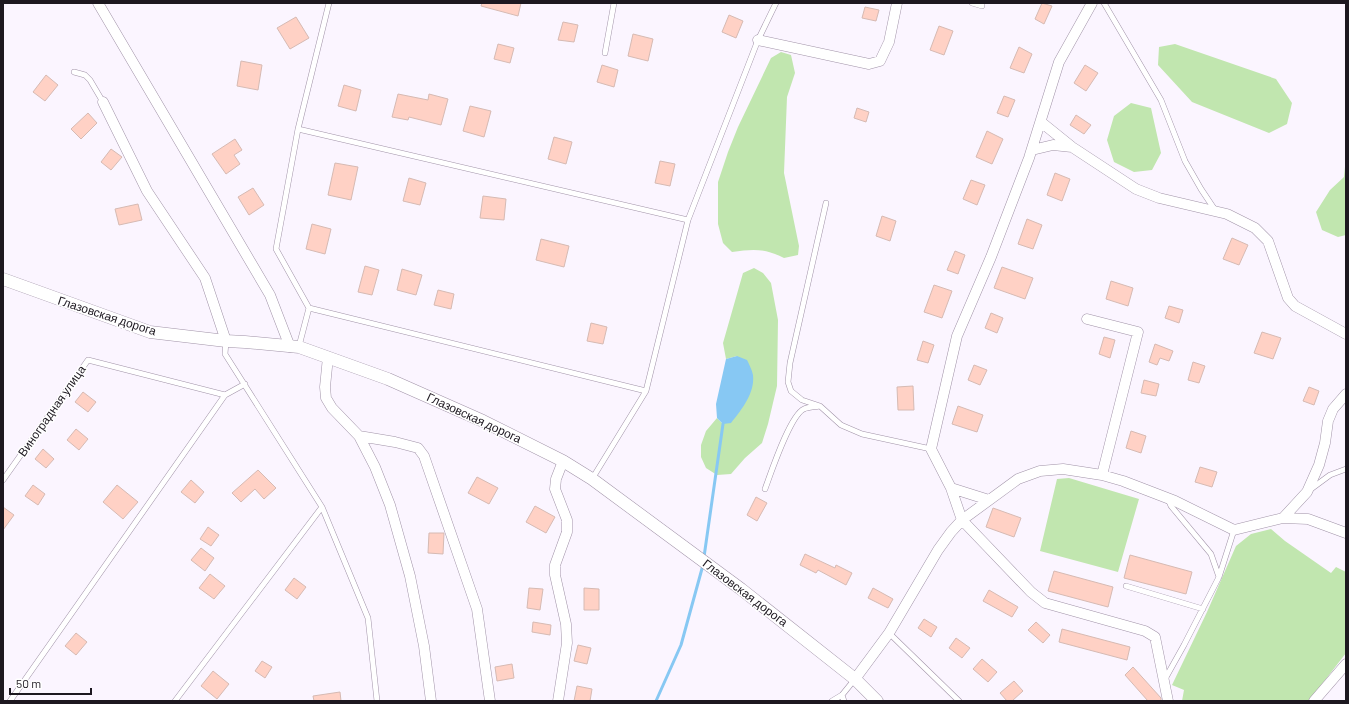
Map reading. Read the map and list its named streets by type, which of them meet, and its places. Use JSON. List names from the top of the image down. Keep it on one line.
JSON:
{"streets":{"street":["Глазовская дорога"],"lane":["Виноградная улица"]},"scale_bar":"50 m"}
